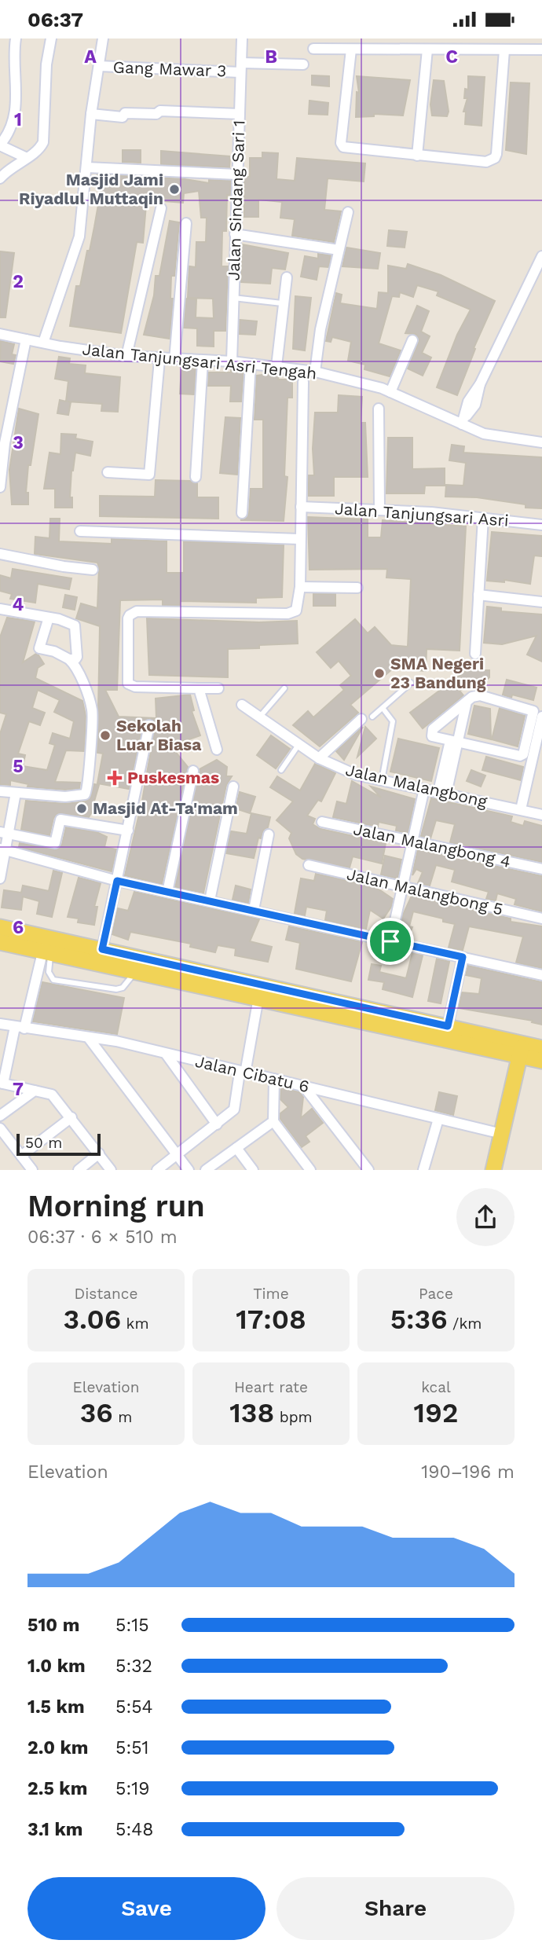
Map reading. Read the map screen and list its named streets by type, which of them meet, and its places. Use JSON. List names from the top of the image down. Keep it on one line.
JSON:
{"streets":{"street":["Gang Mawar 3","Jalan Sindang Sari 1","Jalan Tanjungsari Asri Tengah","Jalan Tanjungsari Asri","Jalan Malangbong","Jalan Malangbong 4","Jalan Malangbong 5","Jalan Cibatu 6"]},"crossings":[["Gang Mawar 3","Jalan Sindang Sari 1"],["Jalan Sindang Sari 1","Jalan Tanjungsari Asri Tengah"]],"places":{"other":["Masjid Jami Riyadlul Muttaqin","SMA Negeri 23 Bandung","Sekolah Luar Biasa","Masjid At-Ta'mam"],"health":["Puskesmas"]},"scale_bar":"50 m","page":{"status":"06:37","scale":"50 m","heading":["Morning run","06:37 · 6 × 510 m"],"stats":[["Distance","3.06 km"],["Time","17:08"],["Pace","5:36 /km"],["Elevation","36 m"],["Heart rate","138 bpm"],["kcal","192"]],"chart":["Elevation","190–196 m"],"list":[{"name":"510 m","note":"5:15"},{"name":"1.0 km","note":"5:32"},{"name":"1.5 km","note":"5:54"},{"name":"2.0 km","note":"5:51"},{"name":"2.5 km","note":"5:19"},{"name":"3.1 km","note":"5:48"}],"buttons":["Save","Share"]},"grid":{"columns":["A","B","C"],"rows":["1","2","3","4","5","6","7"]}}
